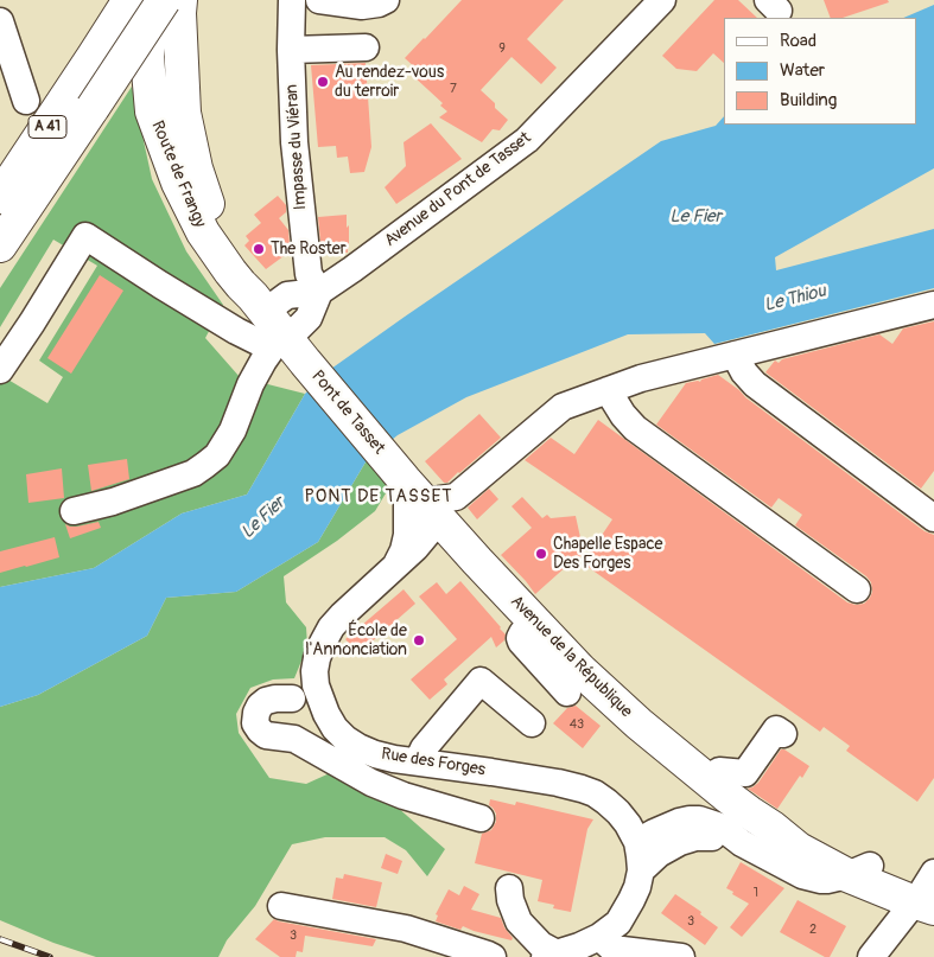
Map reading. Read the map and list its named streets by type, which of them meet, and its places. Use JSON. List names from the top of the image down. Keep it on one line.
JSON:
{"streets":{"main road":["A 41","Route de Frangy","Pont de Tasset","Avenue de la République"],"street":["Impasse du Viéran","Avenue du Pont de Tasset","Rue des Forges"]},"crossings":[["Impasse du Viéran","Avenue du Pont de Tasset"],["Route de Frangy","Avenue du Pont de Tasset"],["Route de Frangy","Pont de Tasset"],["Pont de Tasset","Avenue de la République"],["Pont de Tasset","Rue des Forges"],["Avenue de la République","Rue des Forges"]],"districts":["PONT DE TASSET"],"water":["Le Fier","Le Thiou"],"places":["Au rendez-vous du terroir","The Roster","Chapelle Espace Des Forges","École de l'Annonciation"],"house_numbers":["9","7","43","1","3","2","3"],"legend":["Road","Water","Building"]}
